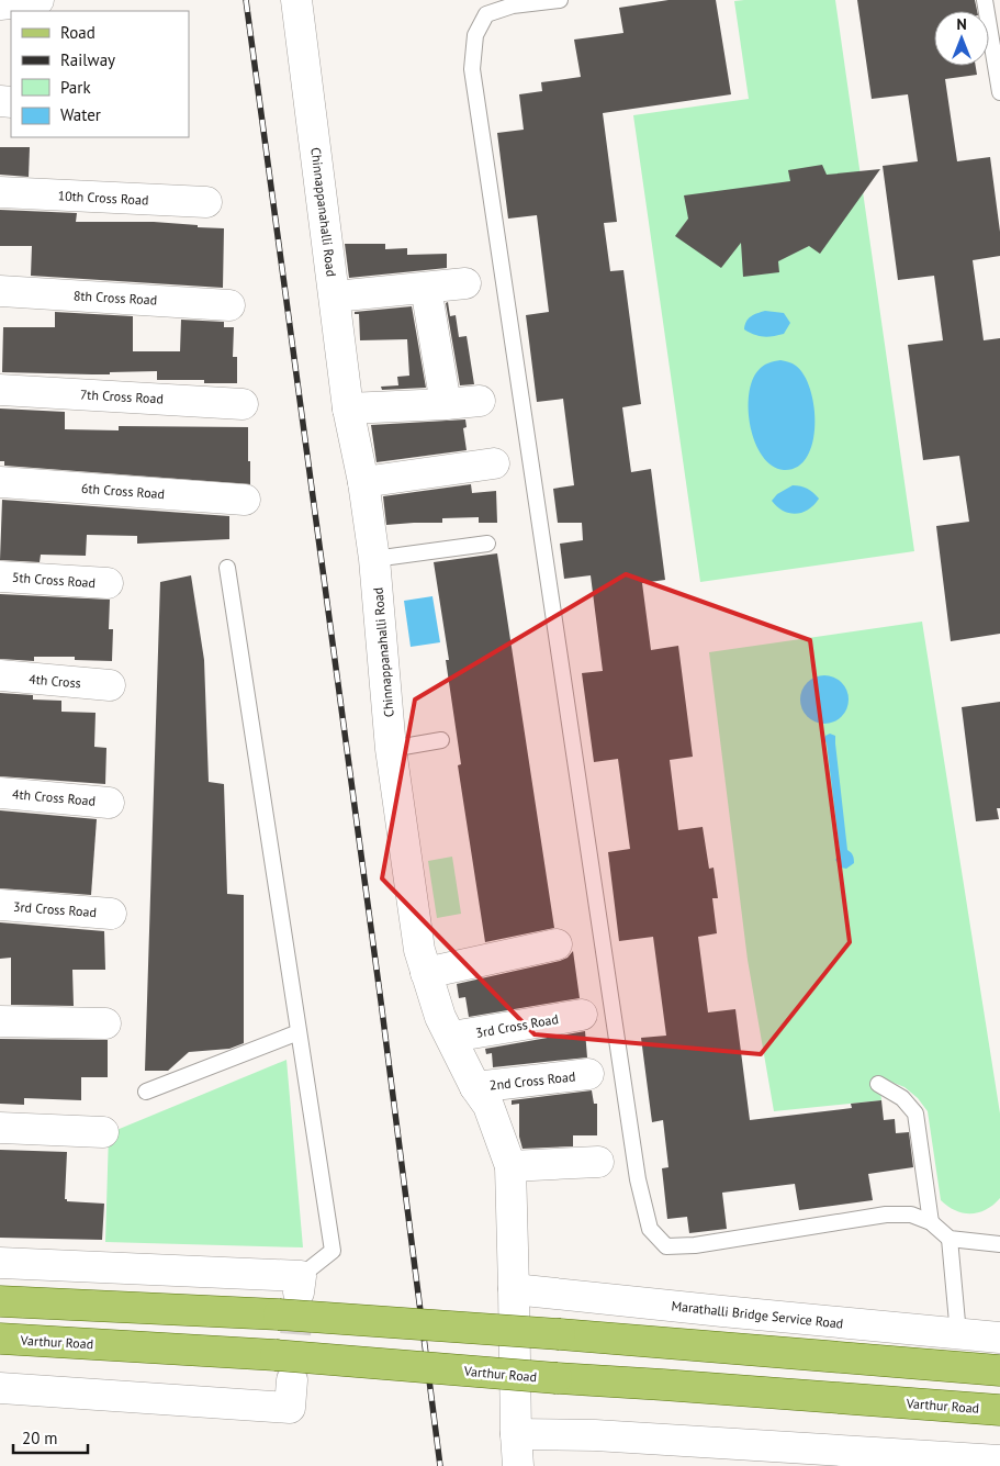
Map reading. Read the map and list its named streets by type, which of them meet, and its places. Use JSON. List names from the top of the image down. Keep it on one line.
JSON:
{"streets":{"main road":["Varthur Road"],"street":["10th Cross Road","Chinnappanahalli Road","8th Cross Road","7th Cross Road","6th Cross Road","5th Cross Road","4th Cross","4th Cross Road","3rd Cross Road","2nd Cross Road","Marathalli Bridge Service Road"]},"crossings":[["Chinnappanahalli Road","3rd Cross Road"],["Chinnappanahalli Road","2nd Cross Road"],["Chinnappanahalli Road","Marathalli Bridge Service Road"]],"legend":["Road","Railway","Park","Water"],"scale_bar":"20 m","north":"top"}
